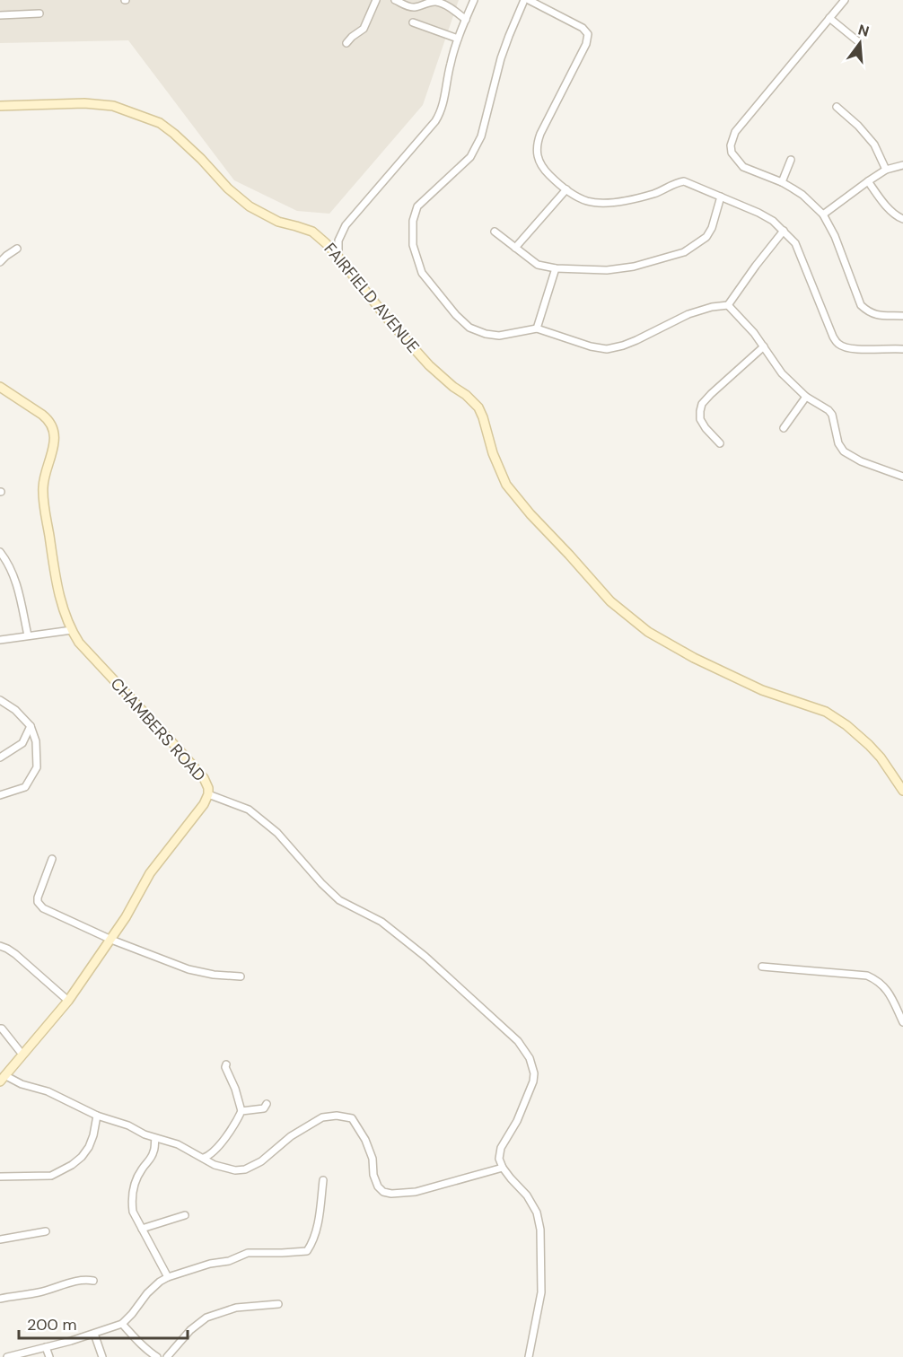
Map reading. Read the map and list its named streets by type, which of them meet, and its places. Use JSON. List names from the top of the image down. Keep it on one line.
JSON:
{"streets":{"street":["FAIRFIELD AVENUE","CHAMBERS ROAD"]},"scale_bar":"200 m","north":"top"}
